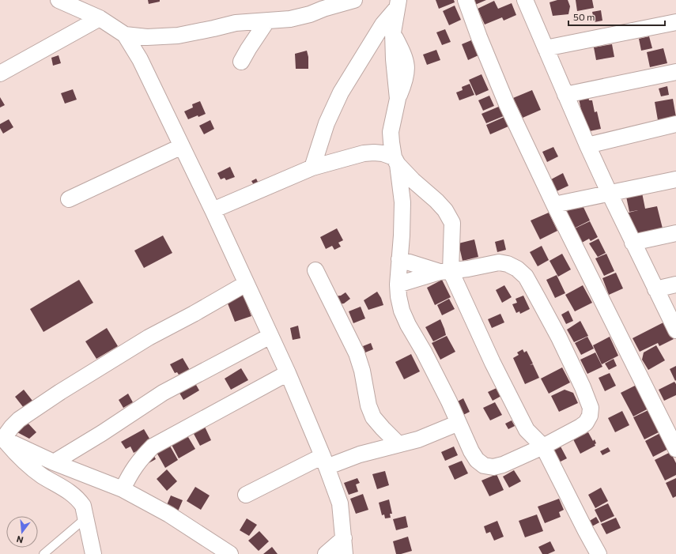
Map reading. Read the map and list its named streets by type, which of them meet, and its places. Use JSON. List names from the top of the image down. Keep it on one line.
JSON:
{"scale_bar":"50 m","north":"bottom"}
